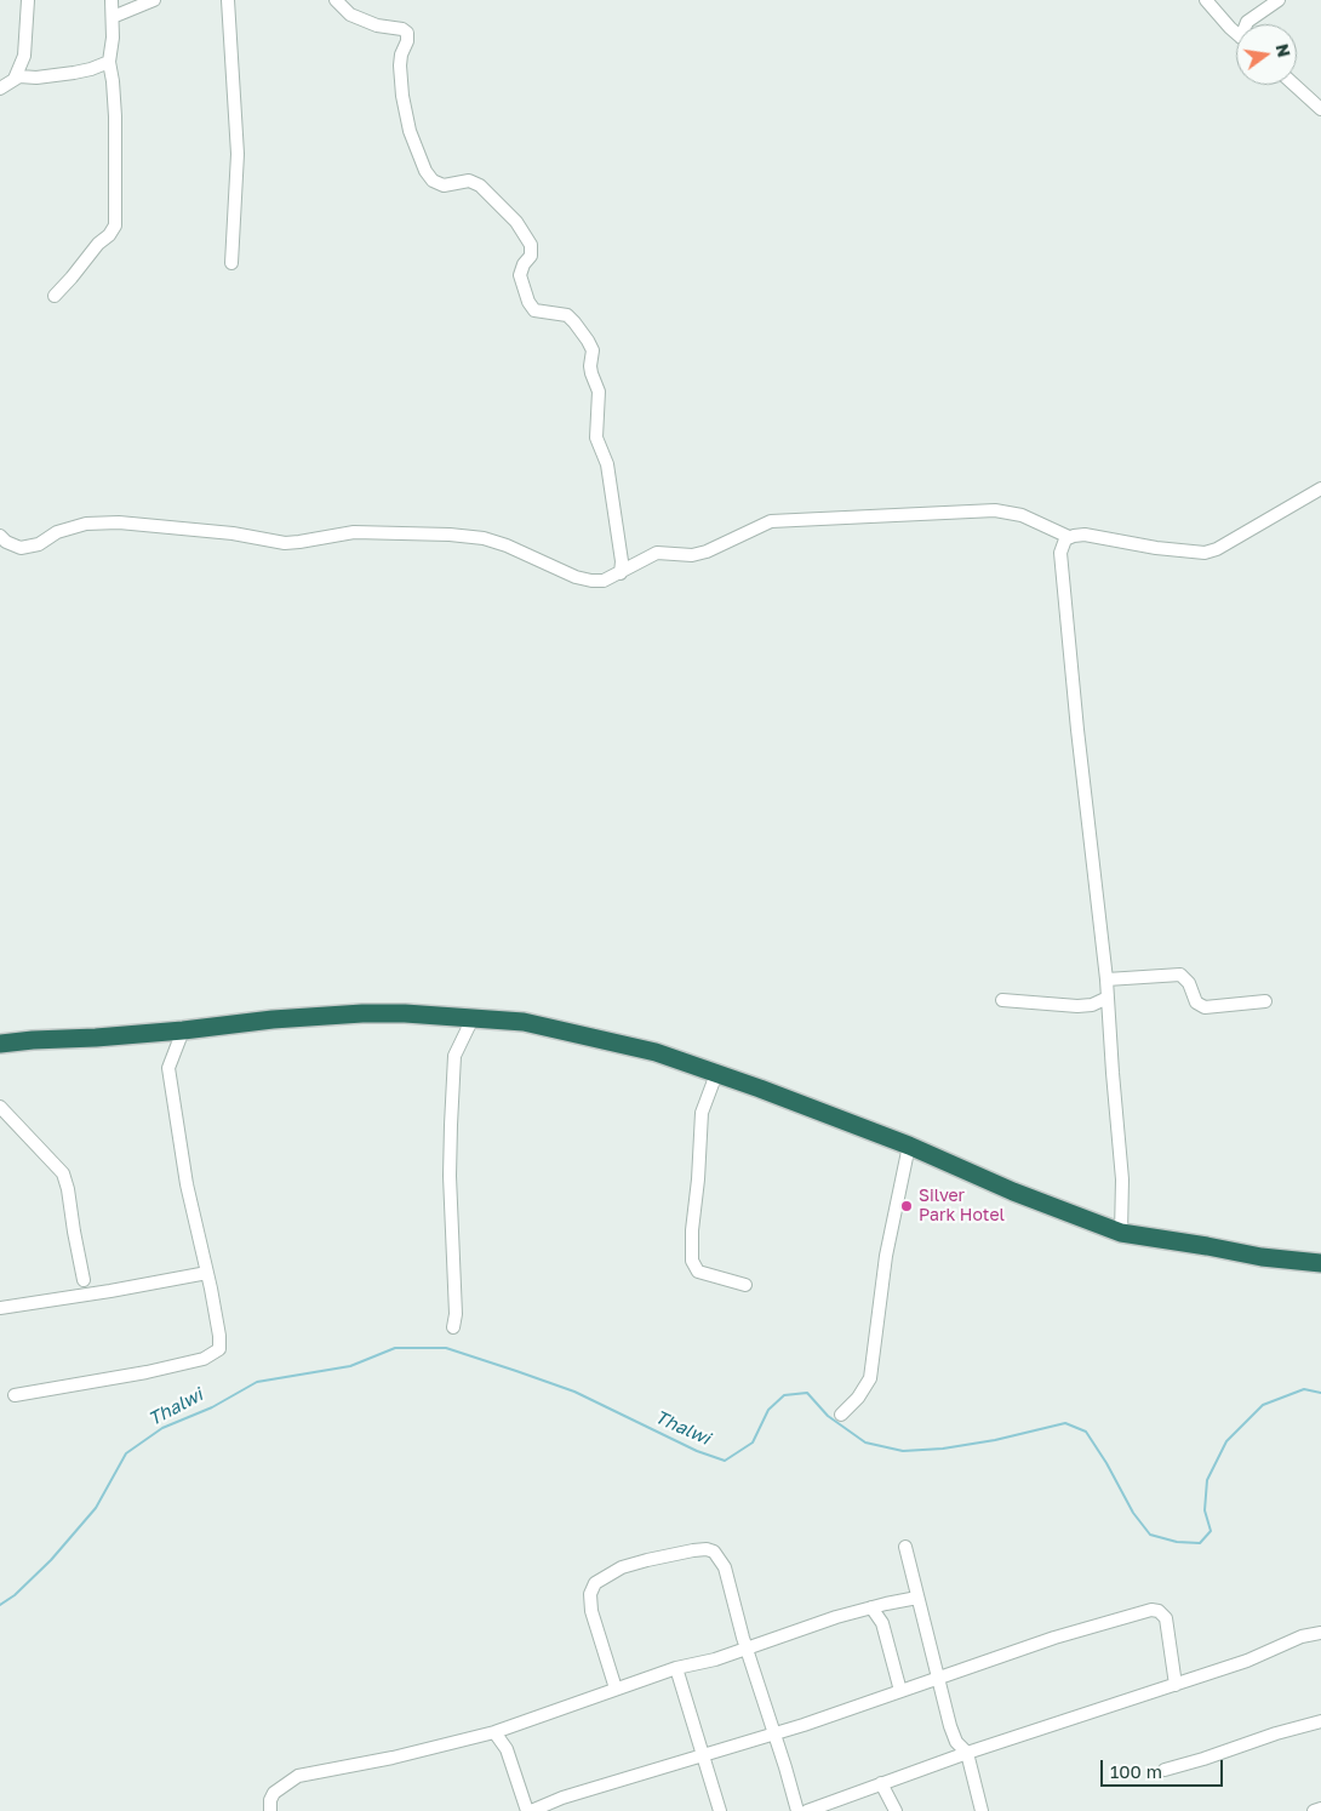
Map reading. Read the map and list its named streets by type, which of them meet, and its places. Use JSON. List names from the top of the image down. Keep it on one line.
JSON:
{"water":["Thalwi"],"places":["Silver Park Hotel"],"scale_bar":"100 m","north":"right"}
